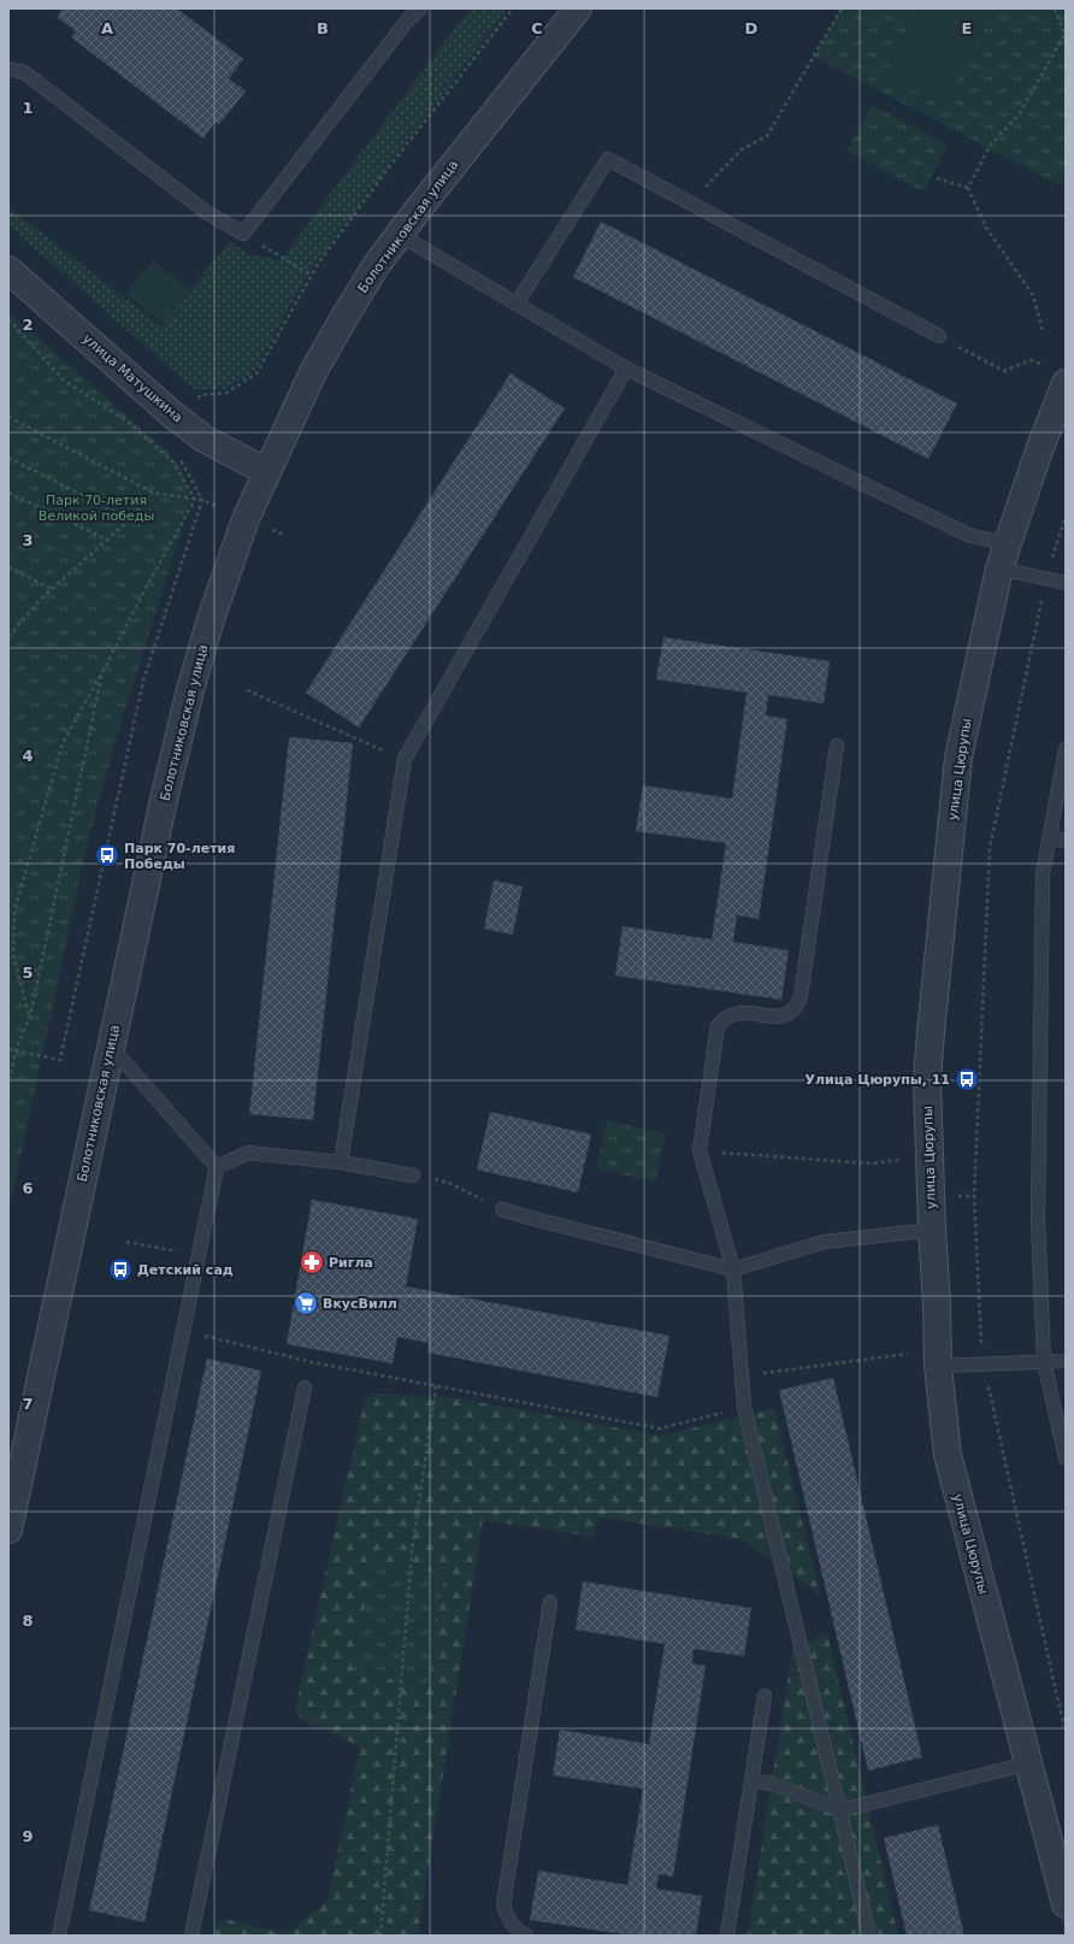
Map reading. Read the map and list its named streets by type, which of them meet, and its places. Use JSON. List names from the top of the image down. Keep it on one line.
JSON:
{"streets":{"street":["Болотниковская улица","улица Матушкина","улица Цюрупы"]},"crossings":[["Болотниковская улица","улица Матушкина"]],"parks":["Парк 70-летия Великой победы"],"places":{"bus stop":["Парк 70-летия Победы","Улица Цюрупы, 11","Детский сад"],"pharmacy":["Ригла"],"supermarket":["ВкусВилл"]},"grid":{"columns":["A","B","C","D","E"],"rows":["1","2","3","4","5","6","7","8","9"]}}
